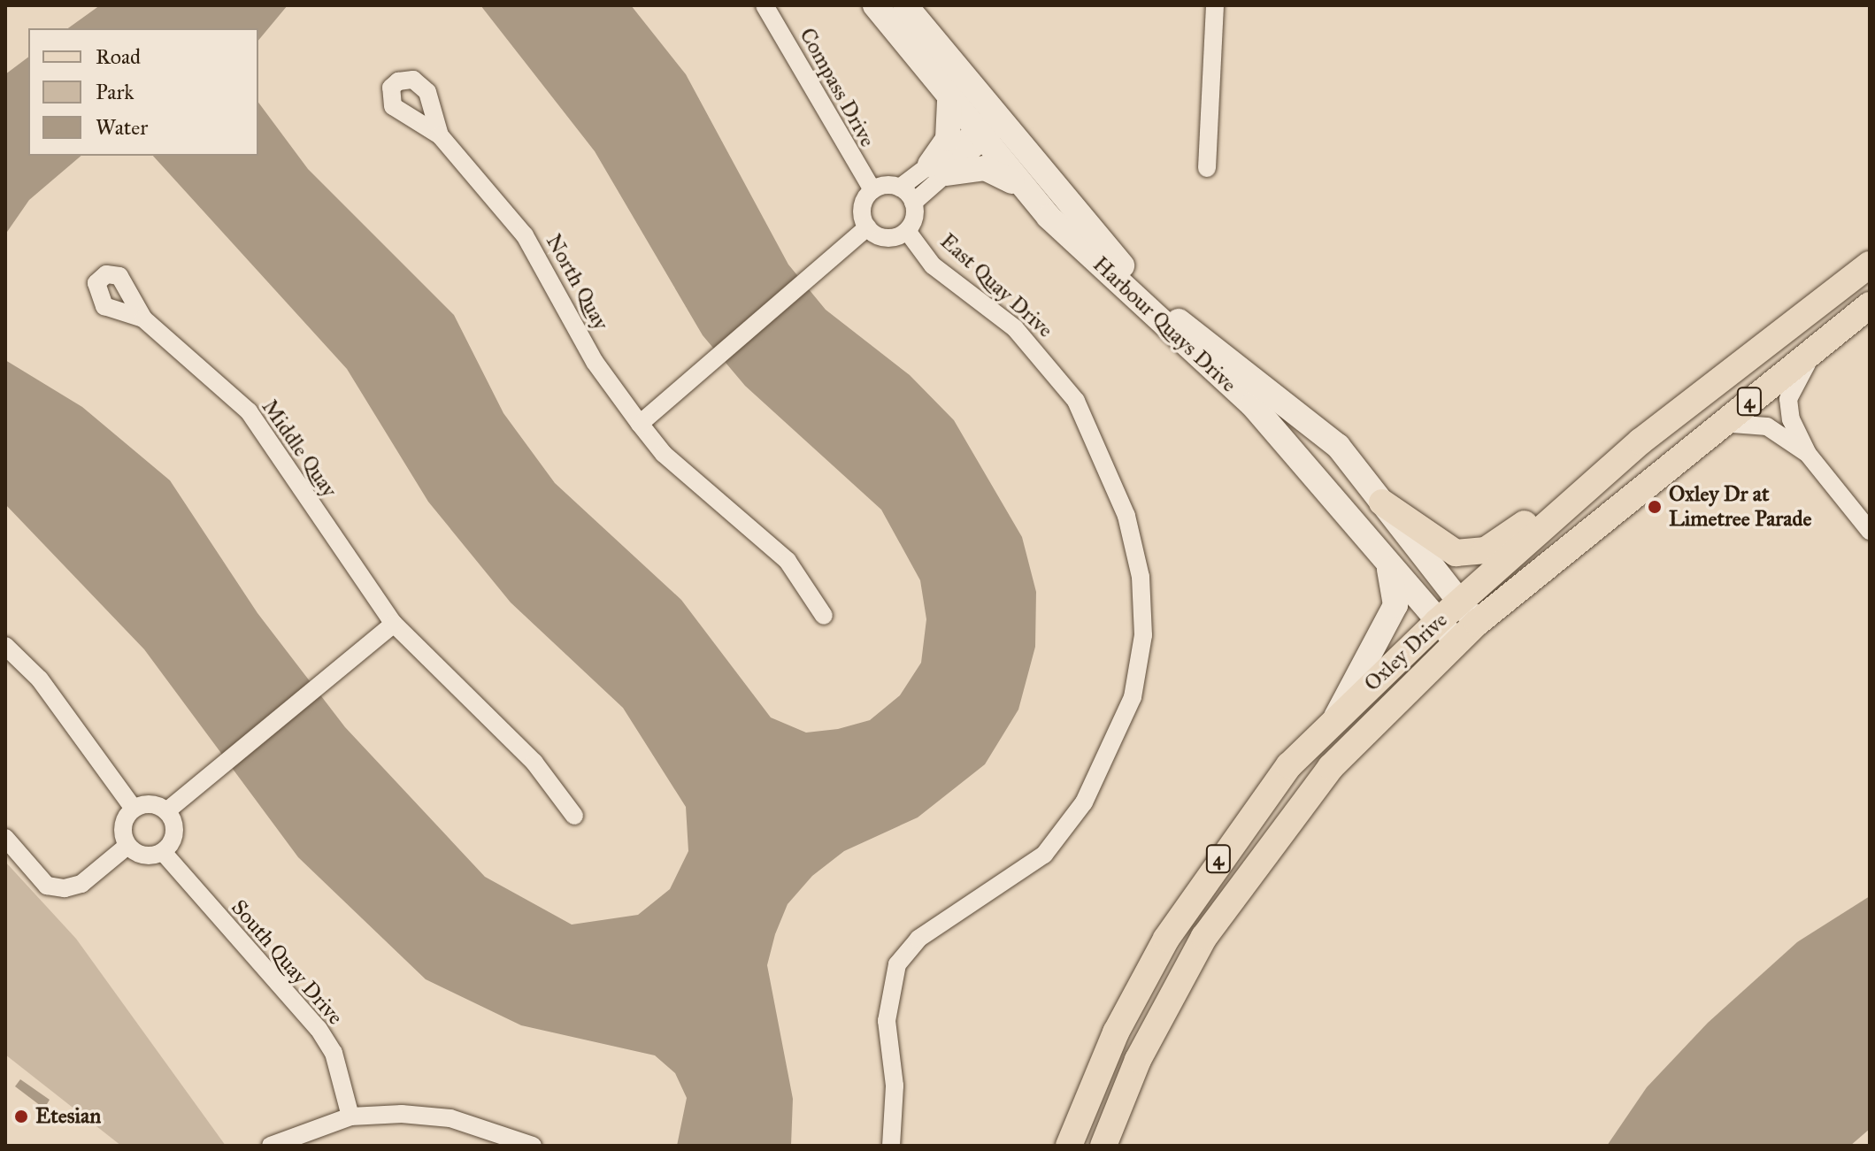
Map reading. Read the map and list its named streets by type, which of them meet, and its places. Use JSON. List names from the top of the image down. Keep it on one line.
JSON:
{"streets":{"main road":["4","Oxley Drive"],"street":["Compass Drive","North Quay","East Quay Drive","Harbour Quays Drive","Middle Quay","South Quay Drive"]},"crossings":[["Compass Drive","East Quay Drive"],["Harbour Quays Drive","Oxley Drive"]],"places":["Oxley Dr at Limetree Parade","Etesian"],"legend":["Road","Park","Water"]}
